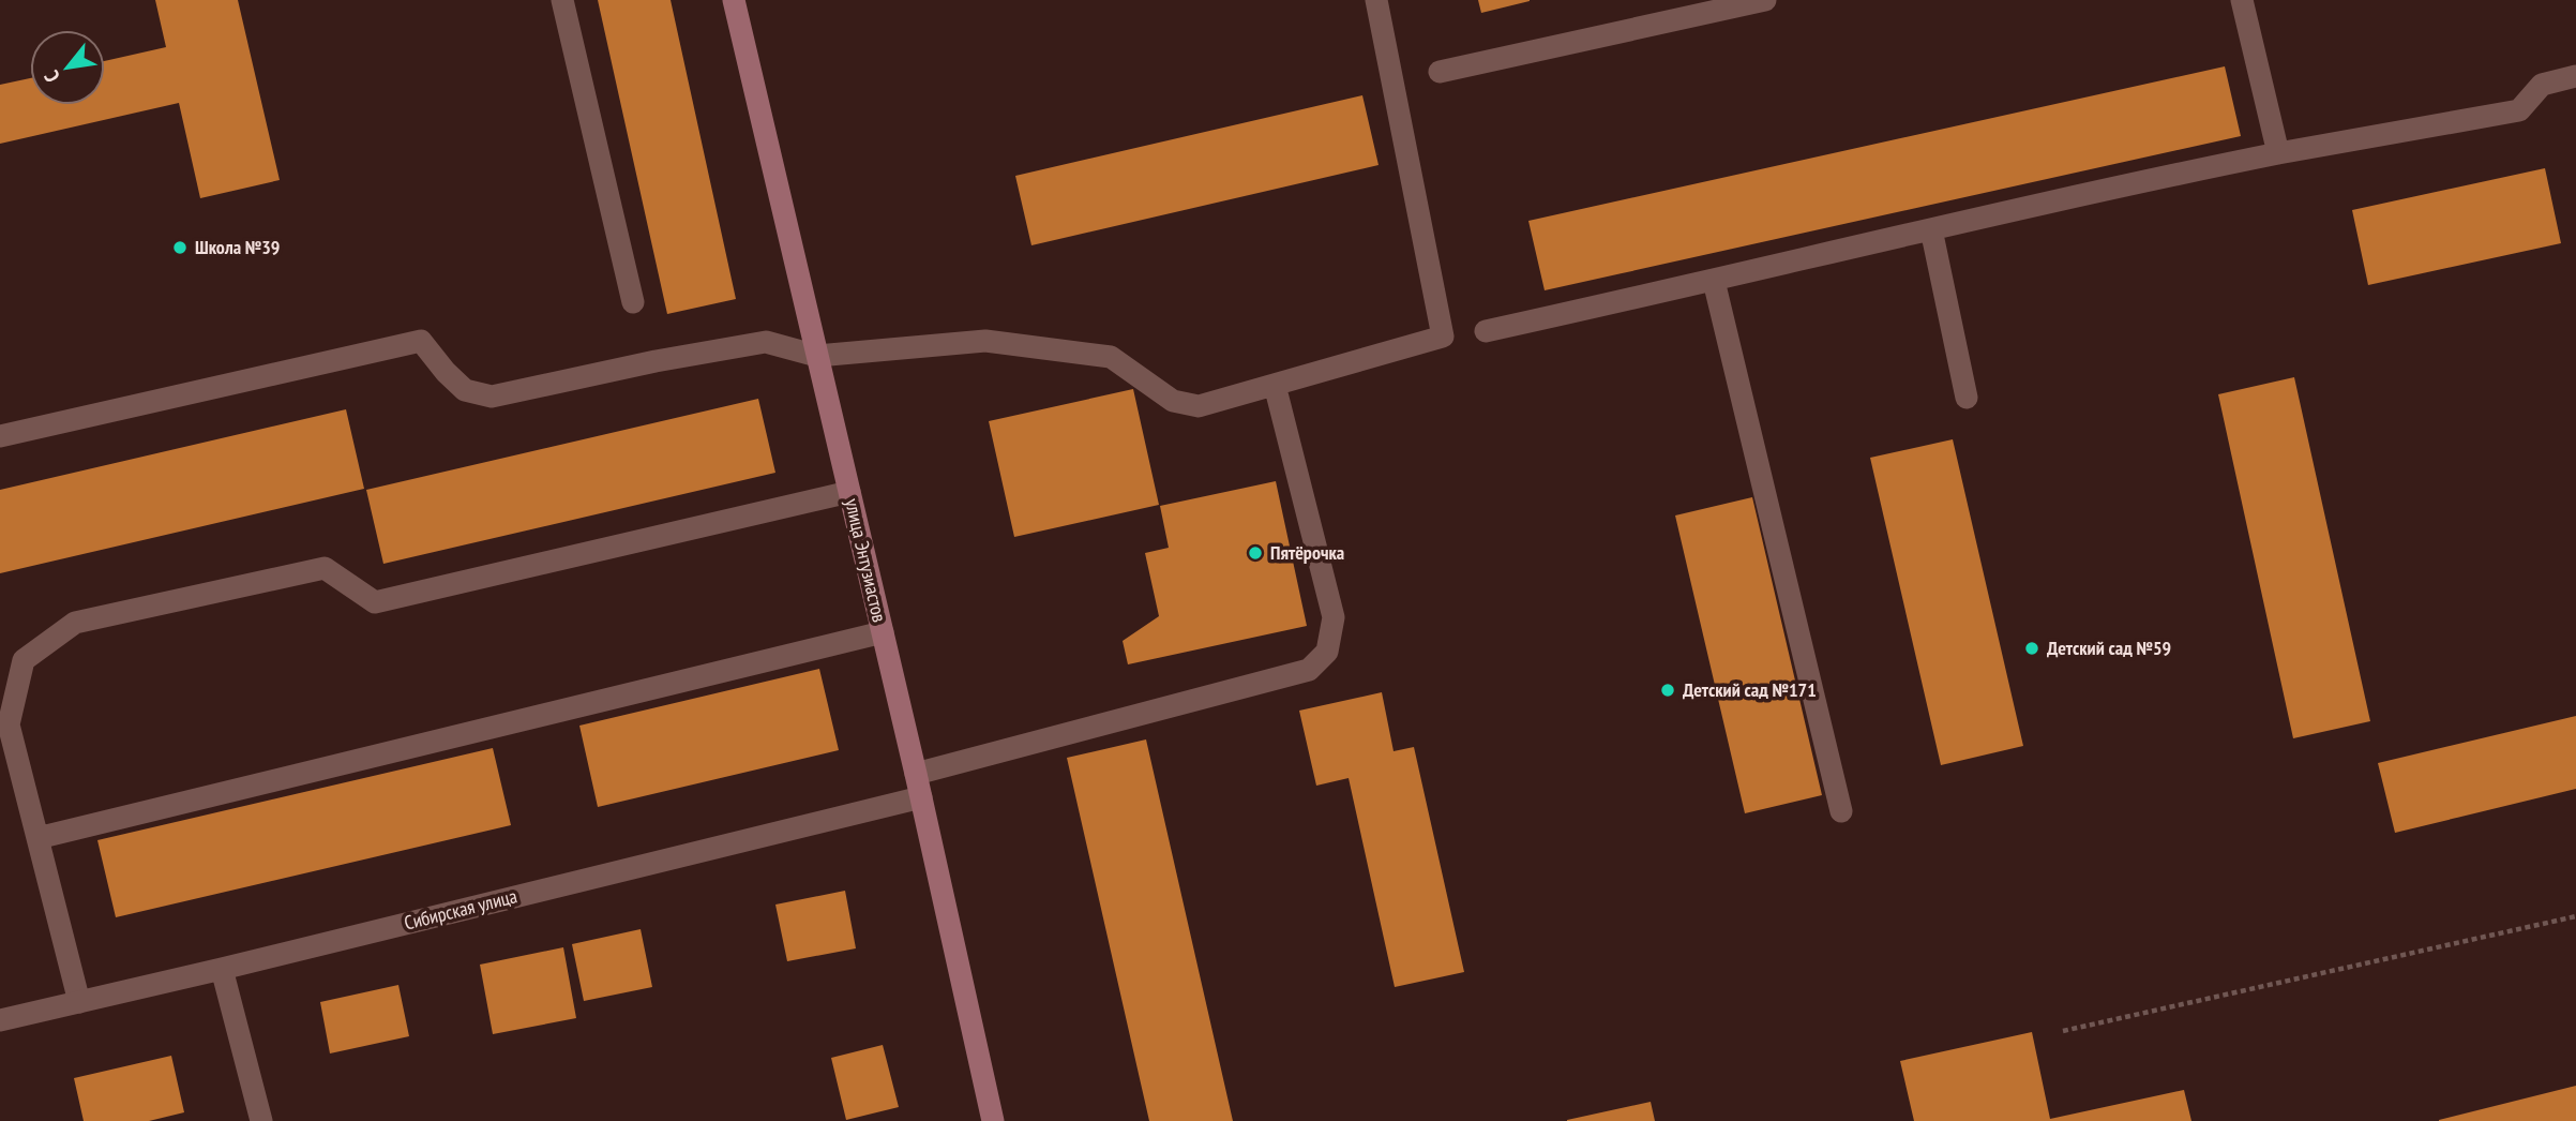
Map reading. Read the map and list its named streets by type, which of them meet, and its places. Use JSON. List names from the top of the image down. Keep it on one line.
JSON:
{"streets":{"street":["улица Энтузиастов","Сибирская улица"]},"crossings":[["улица Энтузиастов","Сибирская улица"]],"places":["Школа №39","Пятёрочка","Детский сад №59","Детский сад №171"],"north":"bottom left"}
